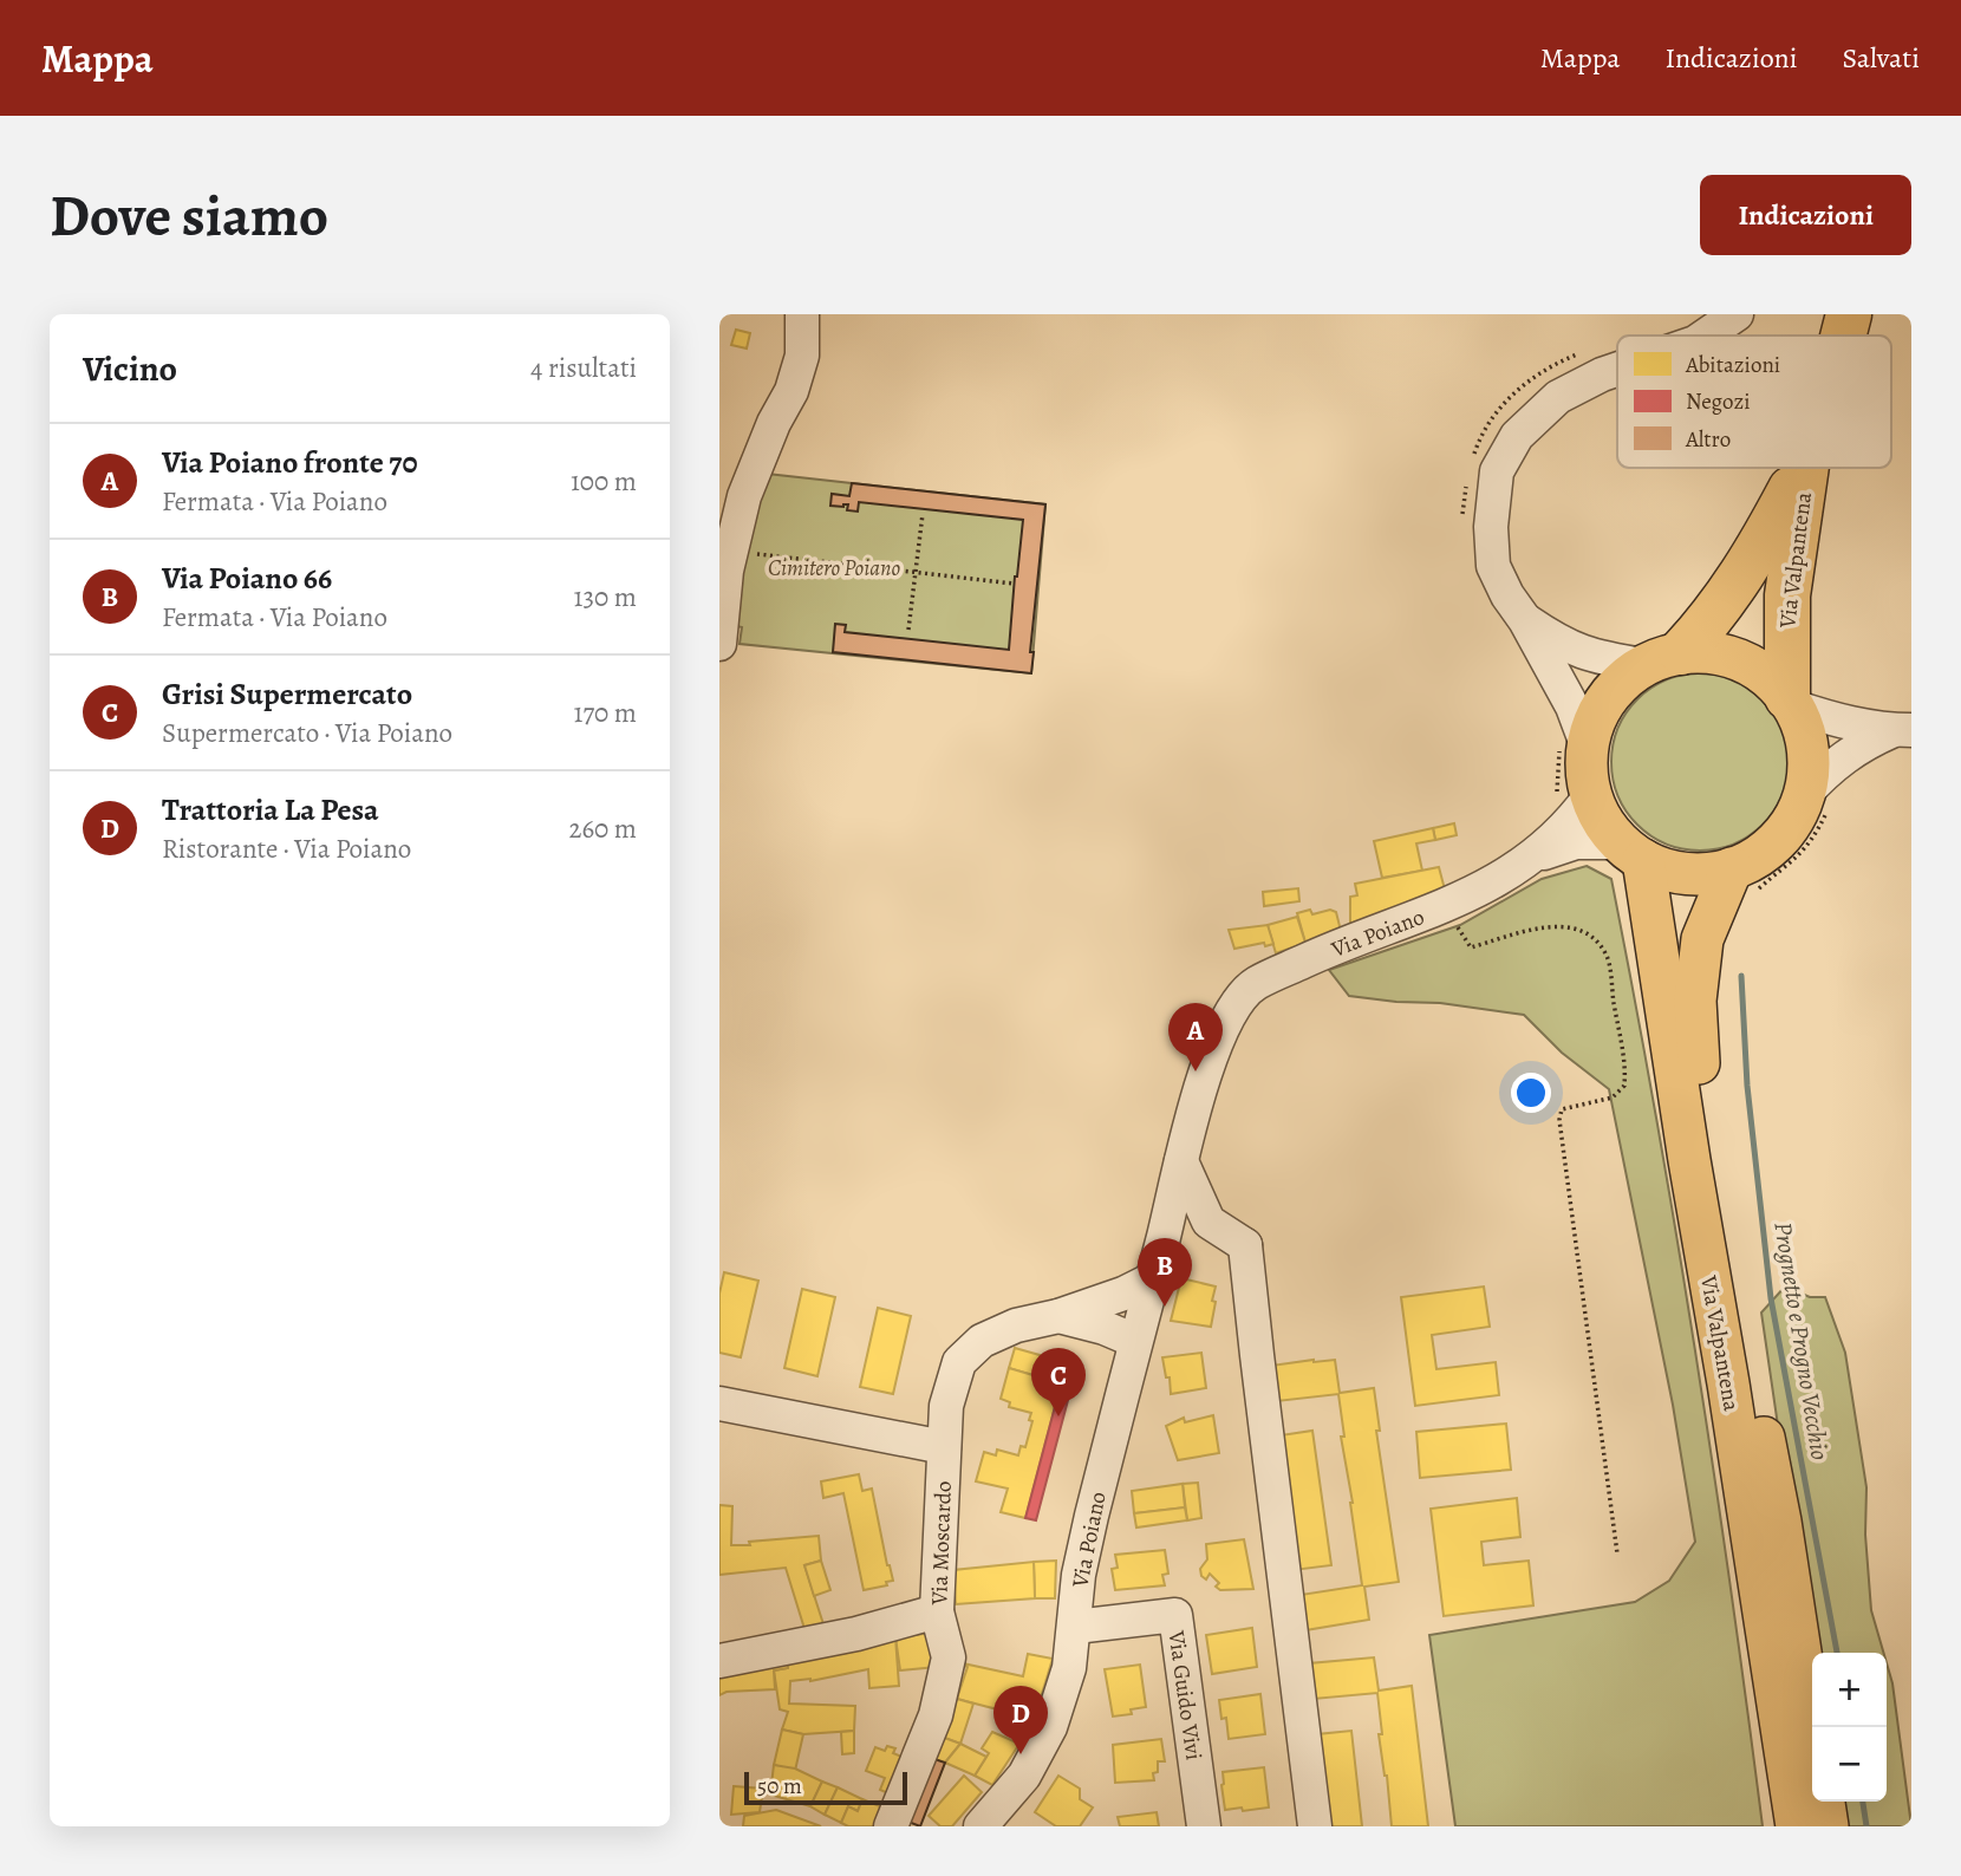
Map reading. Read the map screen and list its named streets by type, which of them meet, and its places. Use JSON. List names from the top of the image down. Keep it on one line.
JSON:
{"streets":{"highway":["Via Valpantena"],"street":["Via Poiano","Via Moscardo","Via Guido Vivi"]},"crossings":[["Via Valpantena","Via Poiano"],["Via Poiano","Via Moscardo"],["Via Poiano","Via Guido Vivi"]],"water":["Prognetto e Progno Vecchio"],"parks":["Cimitero Poiano"],"legend":["Abitazioni","Negozi","Altro"],"scale_bar":"50 m","page":{"header":"Mappa","nav":["Mappa","Indicazioni","Salvati"],"buttons":"Indicazioni","title":"Dove siamo","heading":["Vicino","4 risultati"],"list":[{"mark":"A","name":"Via Poiano fronte 70","note":"Fermata · Via Poiano","value":"100 m"},{"mark":"B","name":"Via Poiano 66","note":"Fermata · Via Poiano","value":"130 m"},{"mark":"C","name":"Grisi Supermercato","note":"Supermercato · Via Poiano","value":"170 m"},{"mark":"D","name":"Trattoria La Pesa","note":"Ristorante · Via Poiano","value":"260 m"}],"pins":["A","B","C","D"],"map_buttons":["+","−"],"scale":"50 m"}}
